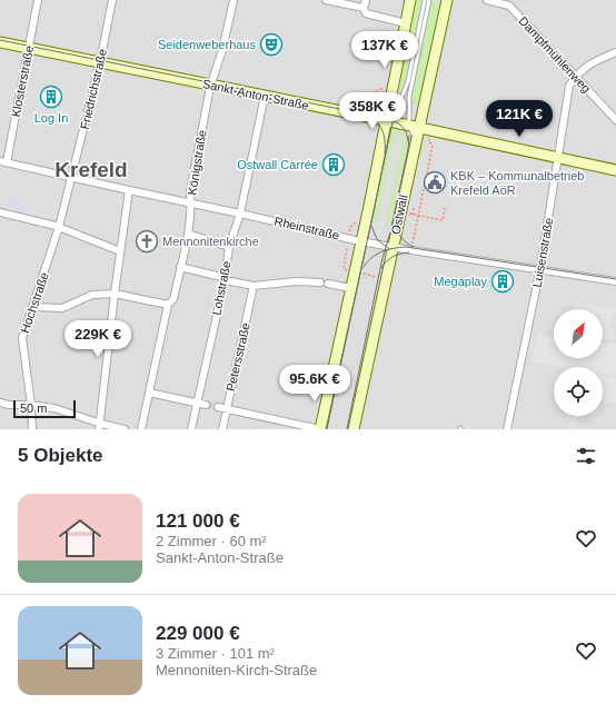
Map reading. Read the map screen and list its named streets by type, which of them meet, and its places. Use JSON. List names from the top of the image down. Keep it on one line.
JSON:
{"streets":{"street":["Dampfmühlenweg","Klosterstraße","Friedrichstraße","Sankt-Anton-Straße","Königstraße","Ostwall","Rheinstraße","Luisenstraße","Lohstraße","Hochstraße","Petersstraße"]},"crossings":[["Dampfmühlenweg","Luisenstraße"],["Klosterstraße","Sankt-Anton-Straße"],["Klosterstraße","Rheinstraße"],["Friedrichstraße","Sankt-Anton-Straße"],["Friedrichstraße","Rheinstraße"],["Friedrichstraße","Hochstraße"],["Sankt-Anton-Straße","Königstraße"],["Sankt-Anton-Straße","Ostwall"],["Sankt-Anton-Straße","Luisenstraße"],["Sankt-Anton-Straße","Lohstraße"],["Königstraße","Rheinstraße"],["Ostwall","Rheinstraße"],["Rheinstraße","Luisenstraße"],["Rheinstraße","Lohstraße"],["Rheinstraße","Hochstraße"]],"districts":["Krefeld"],"places":{"theatre":["Seidenweberhaus"],"building":["Log In","Ostwall Carrée","Megaplay"],"public building":["KBK – Kommunalbetrieb Krefeld AöR"],"church":["Mennonitenkirche"]},"scale_bar":"50 m","north":"top right","page":{"price":["137K €","358K €","121K €","229K €","95.6K €"],"scale":"50 m","heading":"5 Objekte","list":[{"name":"121 000 €","note":"2 Zimmer · 60 m² · Sankt-Anton-Straße"},{"name":"229 000 €","note":"3 Zimmer · 101 m² · Mennoniten-Kirch-Straße"}]}}
